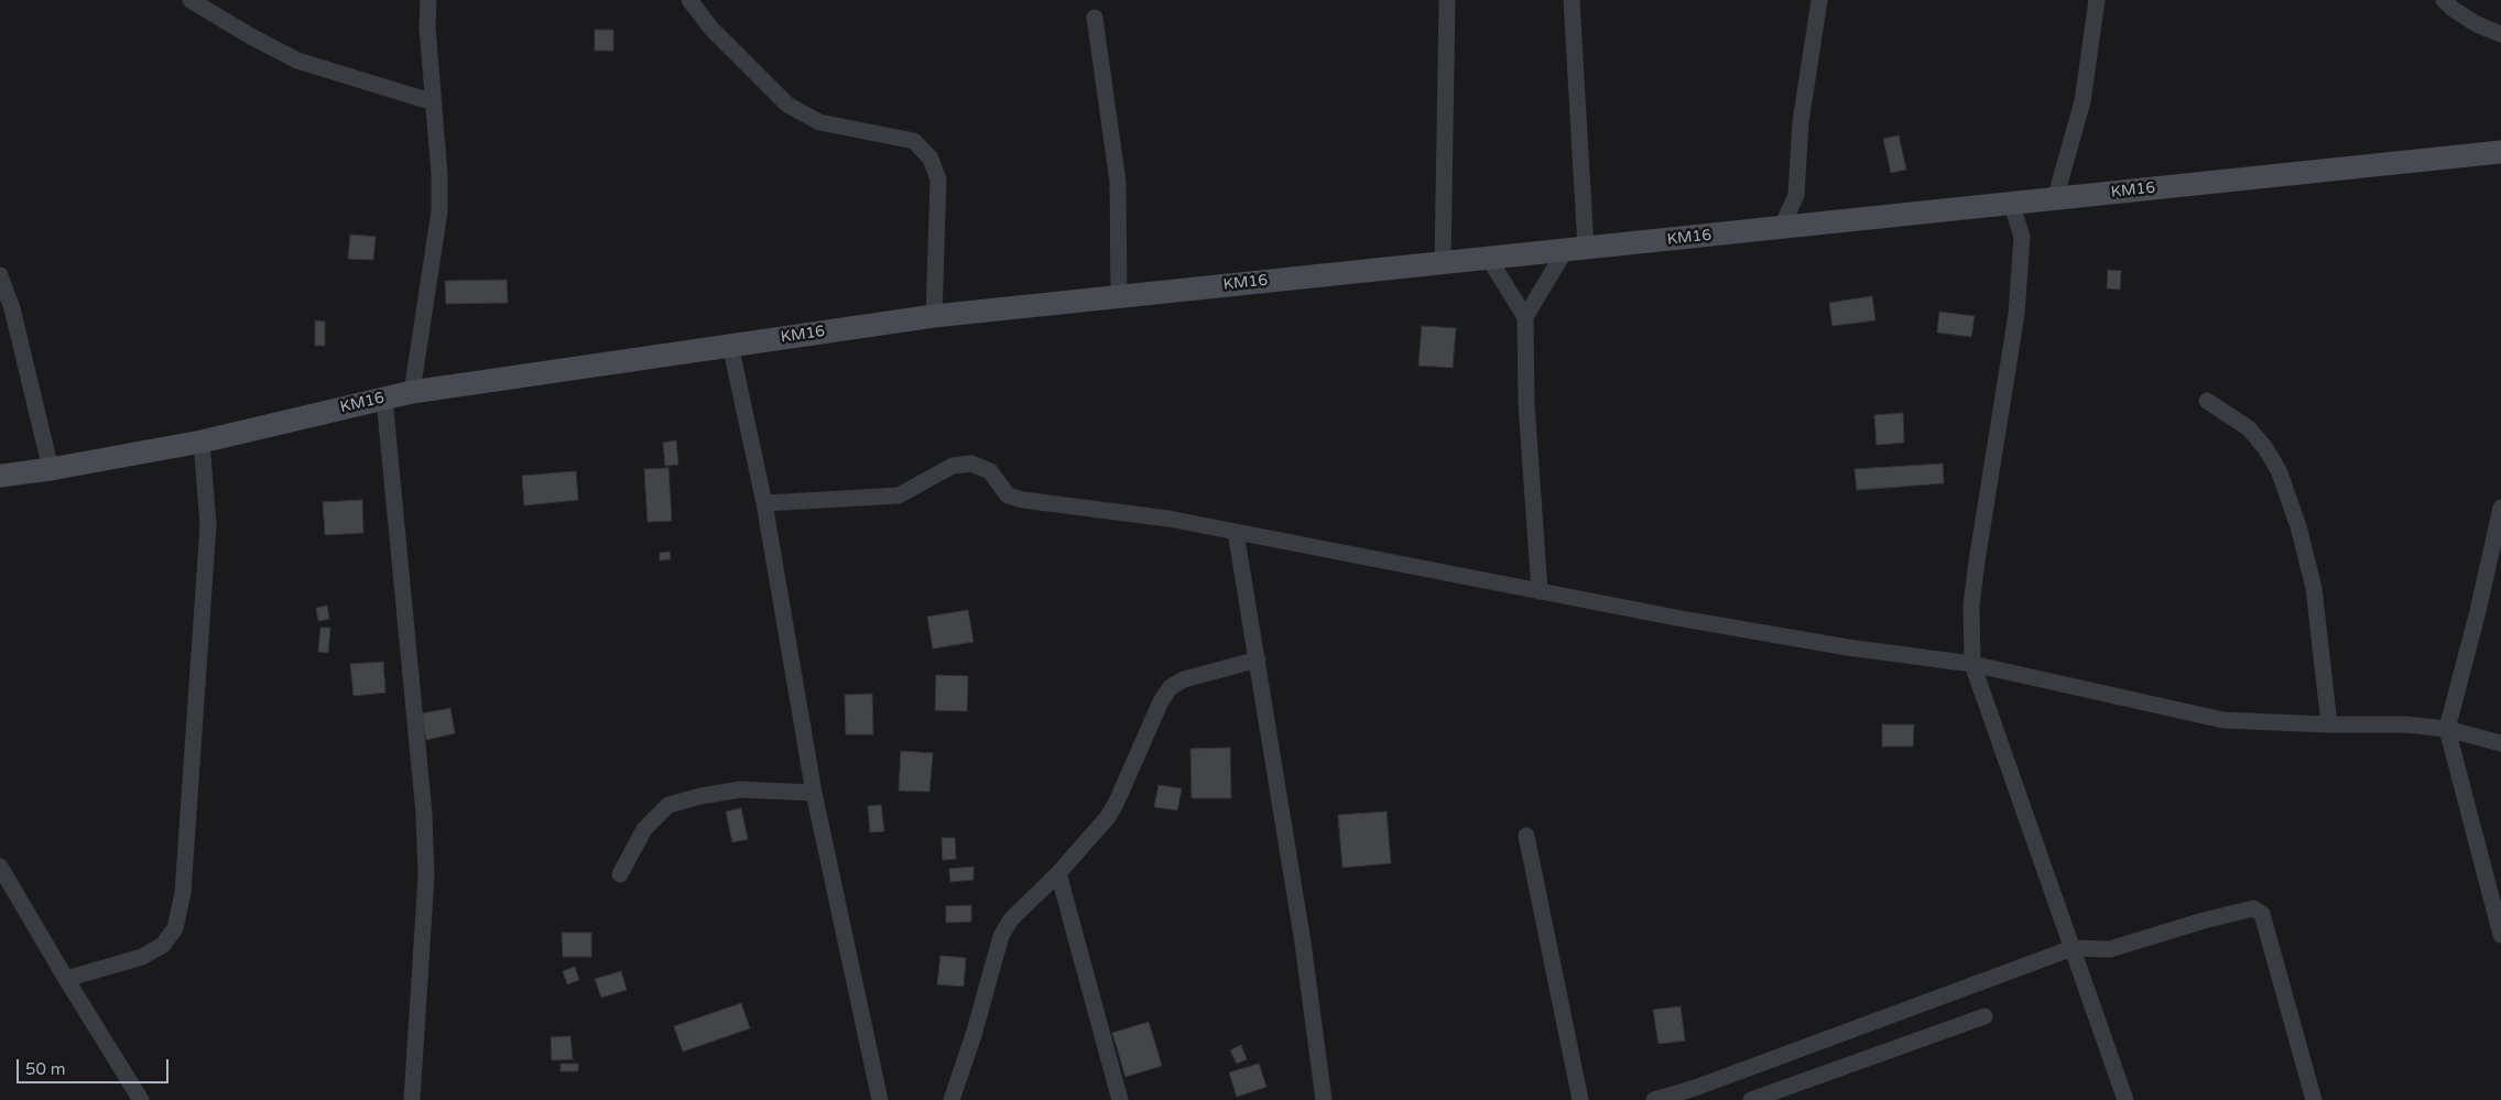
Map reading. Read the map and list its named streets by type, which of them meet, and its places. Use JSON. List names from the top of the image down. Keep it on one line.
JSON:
{"streets":{"street":["KM16"]},"scale_bar":"50 m"}
